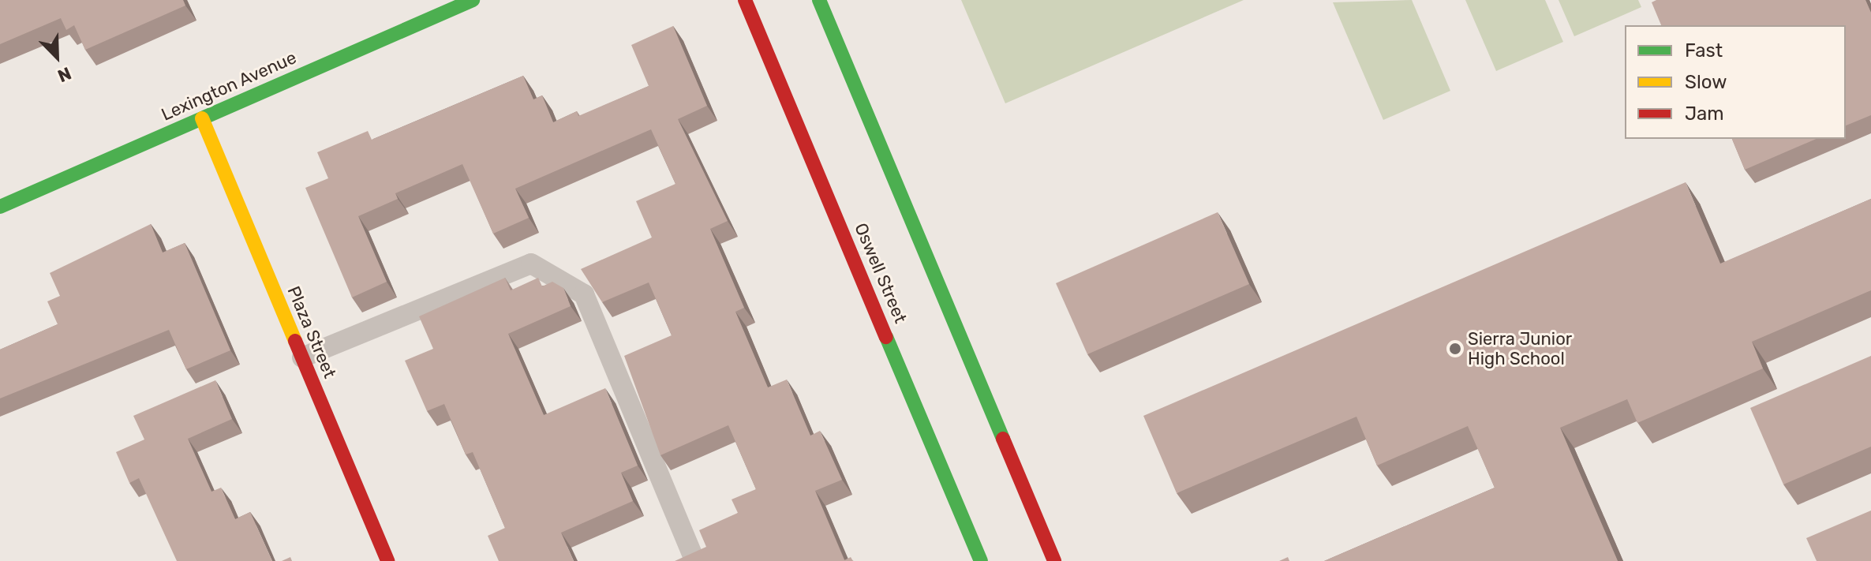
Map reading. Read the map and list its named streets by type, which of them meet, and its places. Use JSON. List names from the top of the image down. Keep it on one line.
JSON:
{"streets":{"main road":["Lexington Avenue","Oswell Street","Plaza Street"]},"crossings":[["Lexington Avenue","Plaza Street"]],"places":["Sierra Junior High School"],"legend":["Fast","Slow","Jam"],"north":"bottom right"}
